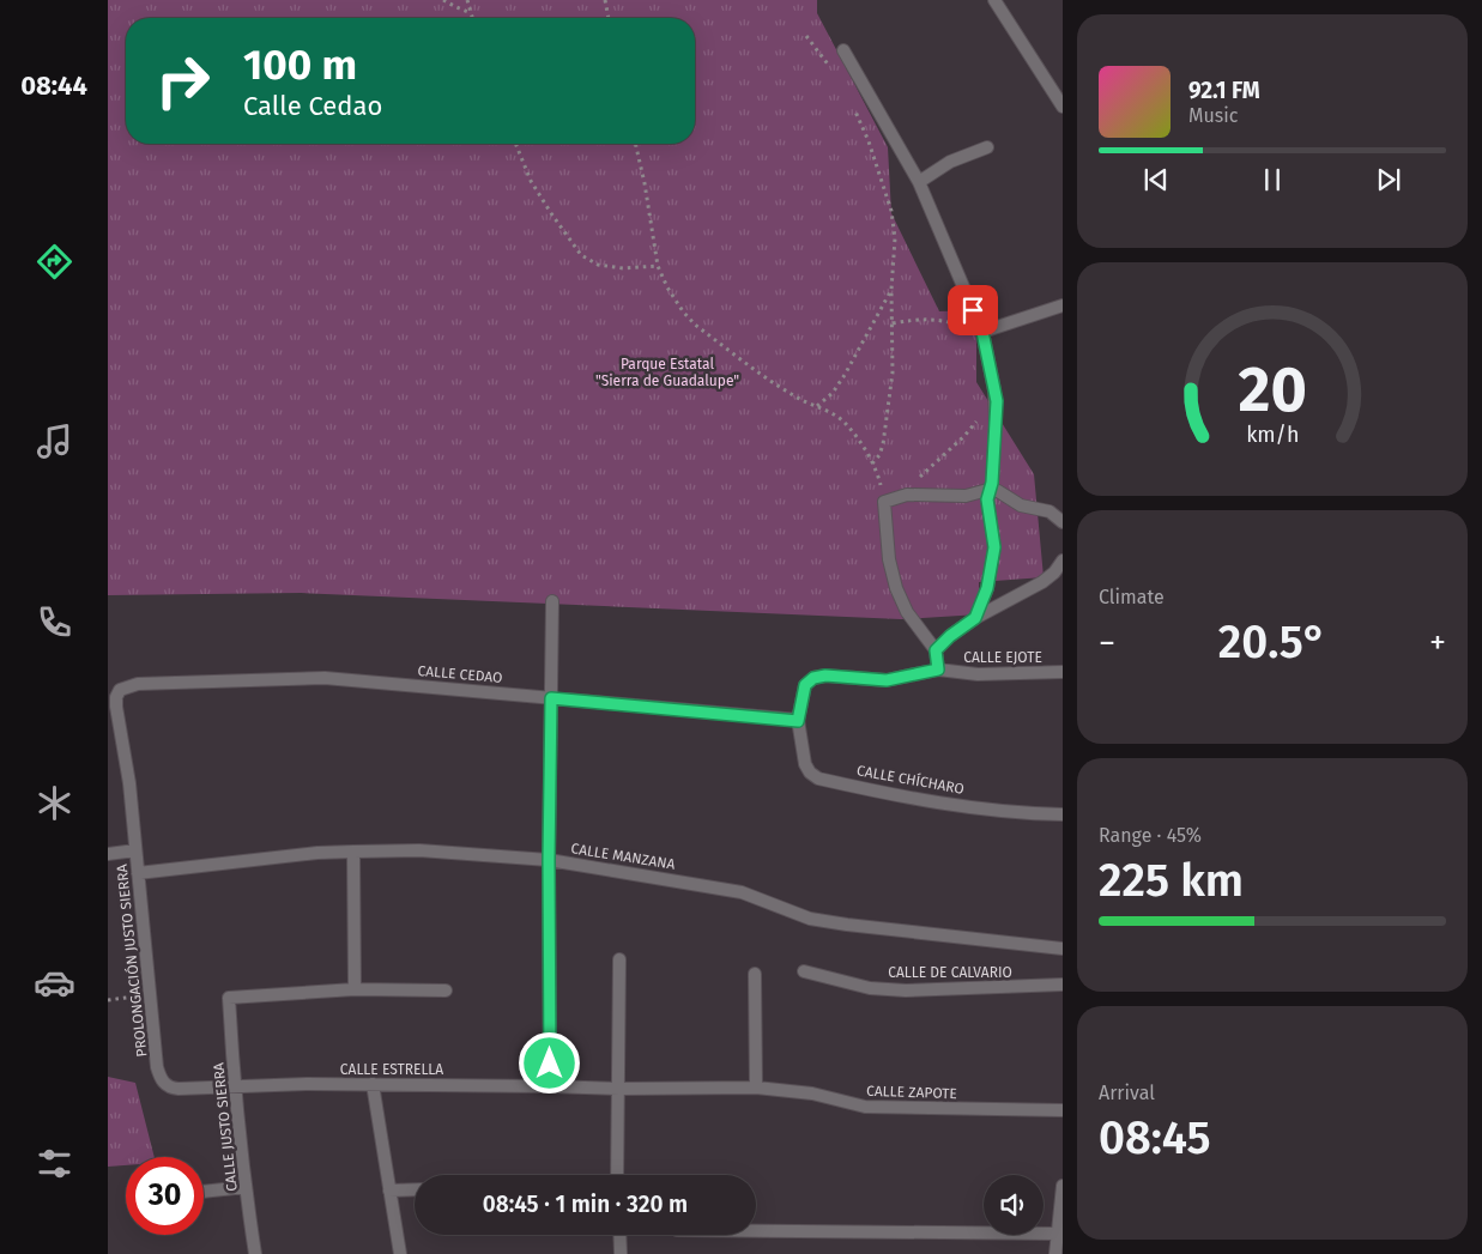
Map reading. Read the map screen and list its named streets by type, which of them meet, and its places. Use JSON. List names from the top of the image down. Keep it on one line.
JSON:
{"streets":{"street":["CALLE EJOTE","CALLE CEDAO","CALLE CHÍCHARO","CALLE MANZANA","PROLONGACIÓN JUSTO SIERRA","CALLE DE CALVARIO","CALLE ESTRELLA","CALLE ZAPOTE","CALLE JUSTO SIERRA"]},"crossings":[["CALLE EJOTE","CALLE CEDAO"],["CALLE EJOTE","CALLE CHÍCHARO"],["CALLE CEDAO","CALLE CHÍCHARO"],["CALLE CEDAO","PROLONGACIÓN JUSTO SIERRA"],["CALLE MANZANA","PROLONGACIÓN JUSTO SIERRA"],["PROLONGACIÓN JUSTO SIERRA","CALLE ESTRELLA"],["CALLE ESTRELLA","CALLE ZAPOTE"],["CALLE ESTRELLA","CALLE JUSTO SIERRA"]],"parks":["Parque Estatal \"Sierra de Guadalupe\""],"page":{"tabs":"08:44","turn":["100 m","Calle Cedao"],"song":["92.1 FM","Music"],"tile":["Climate",["Range · 45%","225 km"],["Arrival","08:45"]],"heat":["−","20.5°","+"],"limit":"30","trip":"08:45 · 1 min · 320 m","gauge":["20","km/h"]}}
